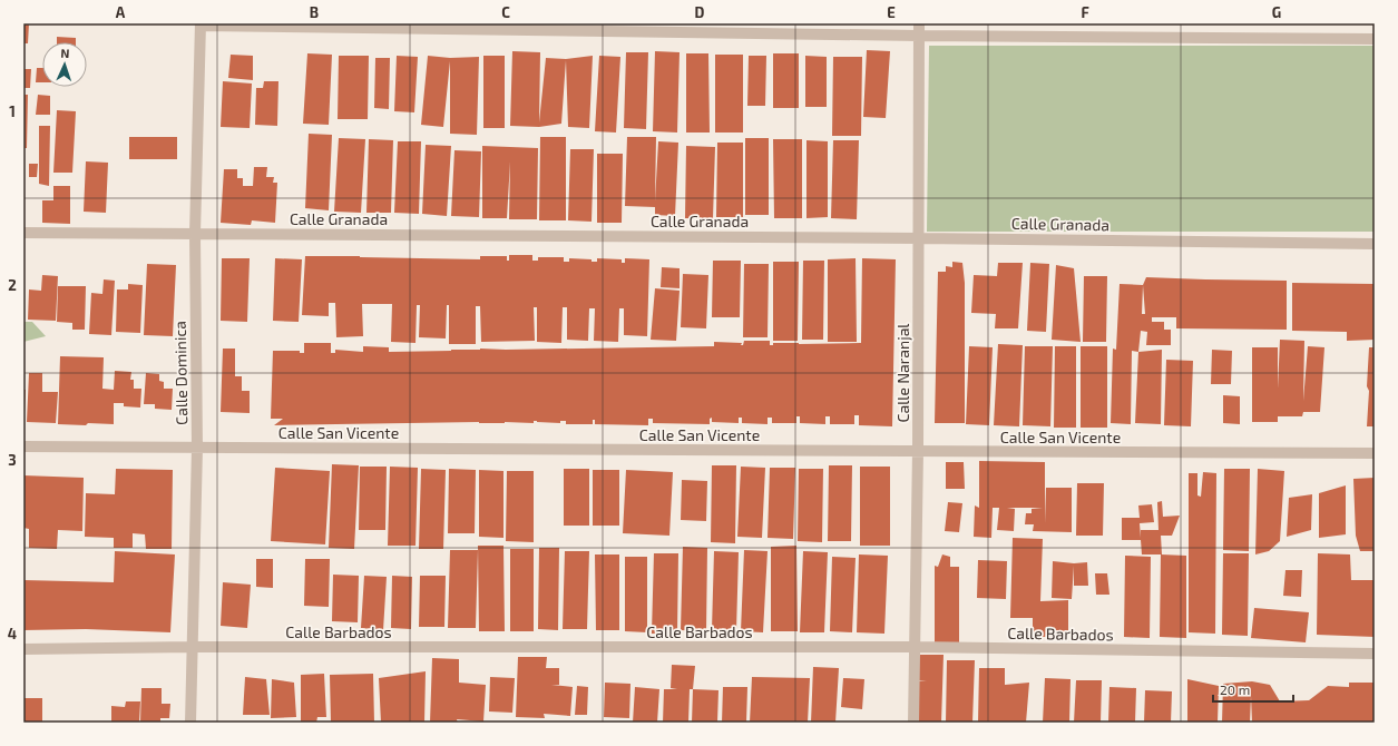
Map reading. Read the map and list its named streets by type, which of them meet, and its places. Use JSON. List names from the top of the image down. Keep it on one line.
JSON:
{"streets":{"street":["Calle Granada","Calle Dominica","Calle Naranjal","Calle San Vicente","Calle Barbados"]},"crossings":[["Calle Granada","Calle Dominica"],["Calle Granada","Calle Naranjal"],["Calle Dominica","Calle San Vicente"],["Calle Dominica","Calle Barbados"],["Calle Naranjal","Calle San Vicente"],["Calle Naranjal","Calle Barbados"]],"scale_bar":"20 m","north":"top","grid":{"columns":["A","B","C","D","E","F","G"],"rows":["1","2","3","4"]}}
